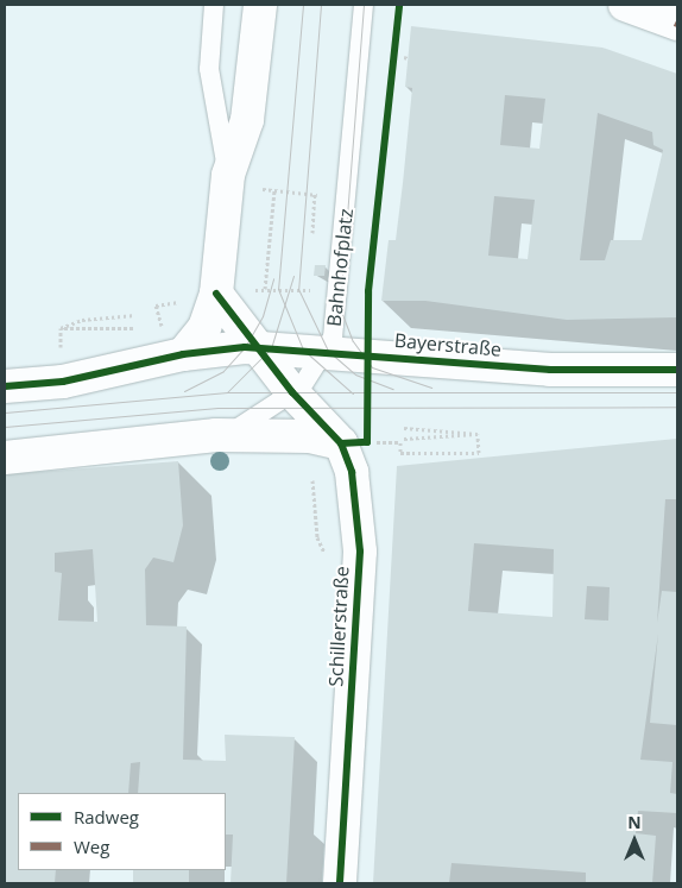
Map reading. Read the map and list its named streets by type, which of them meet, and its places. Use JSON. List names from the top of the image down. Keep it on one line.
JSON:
{"streets":{"street":["Bayerstraße","Schillerstraße"],"lane":["Bahnhofplatz"]},"crossings":[["Bahnhofplatz","Bayerstraße"],["Bahnhofplatz","Schillerstraße"]],"legend":["Radweg","Weg"],"north":"top"}
